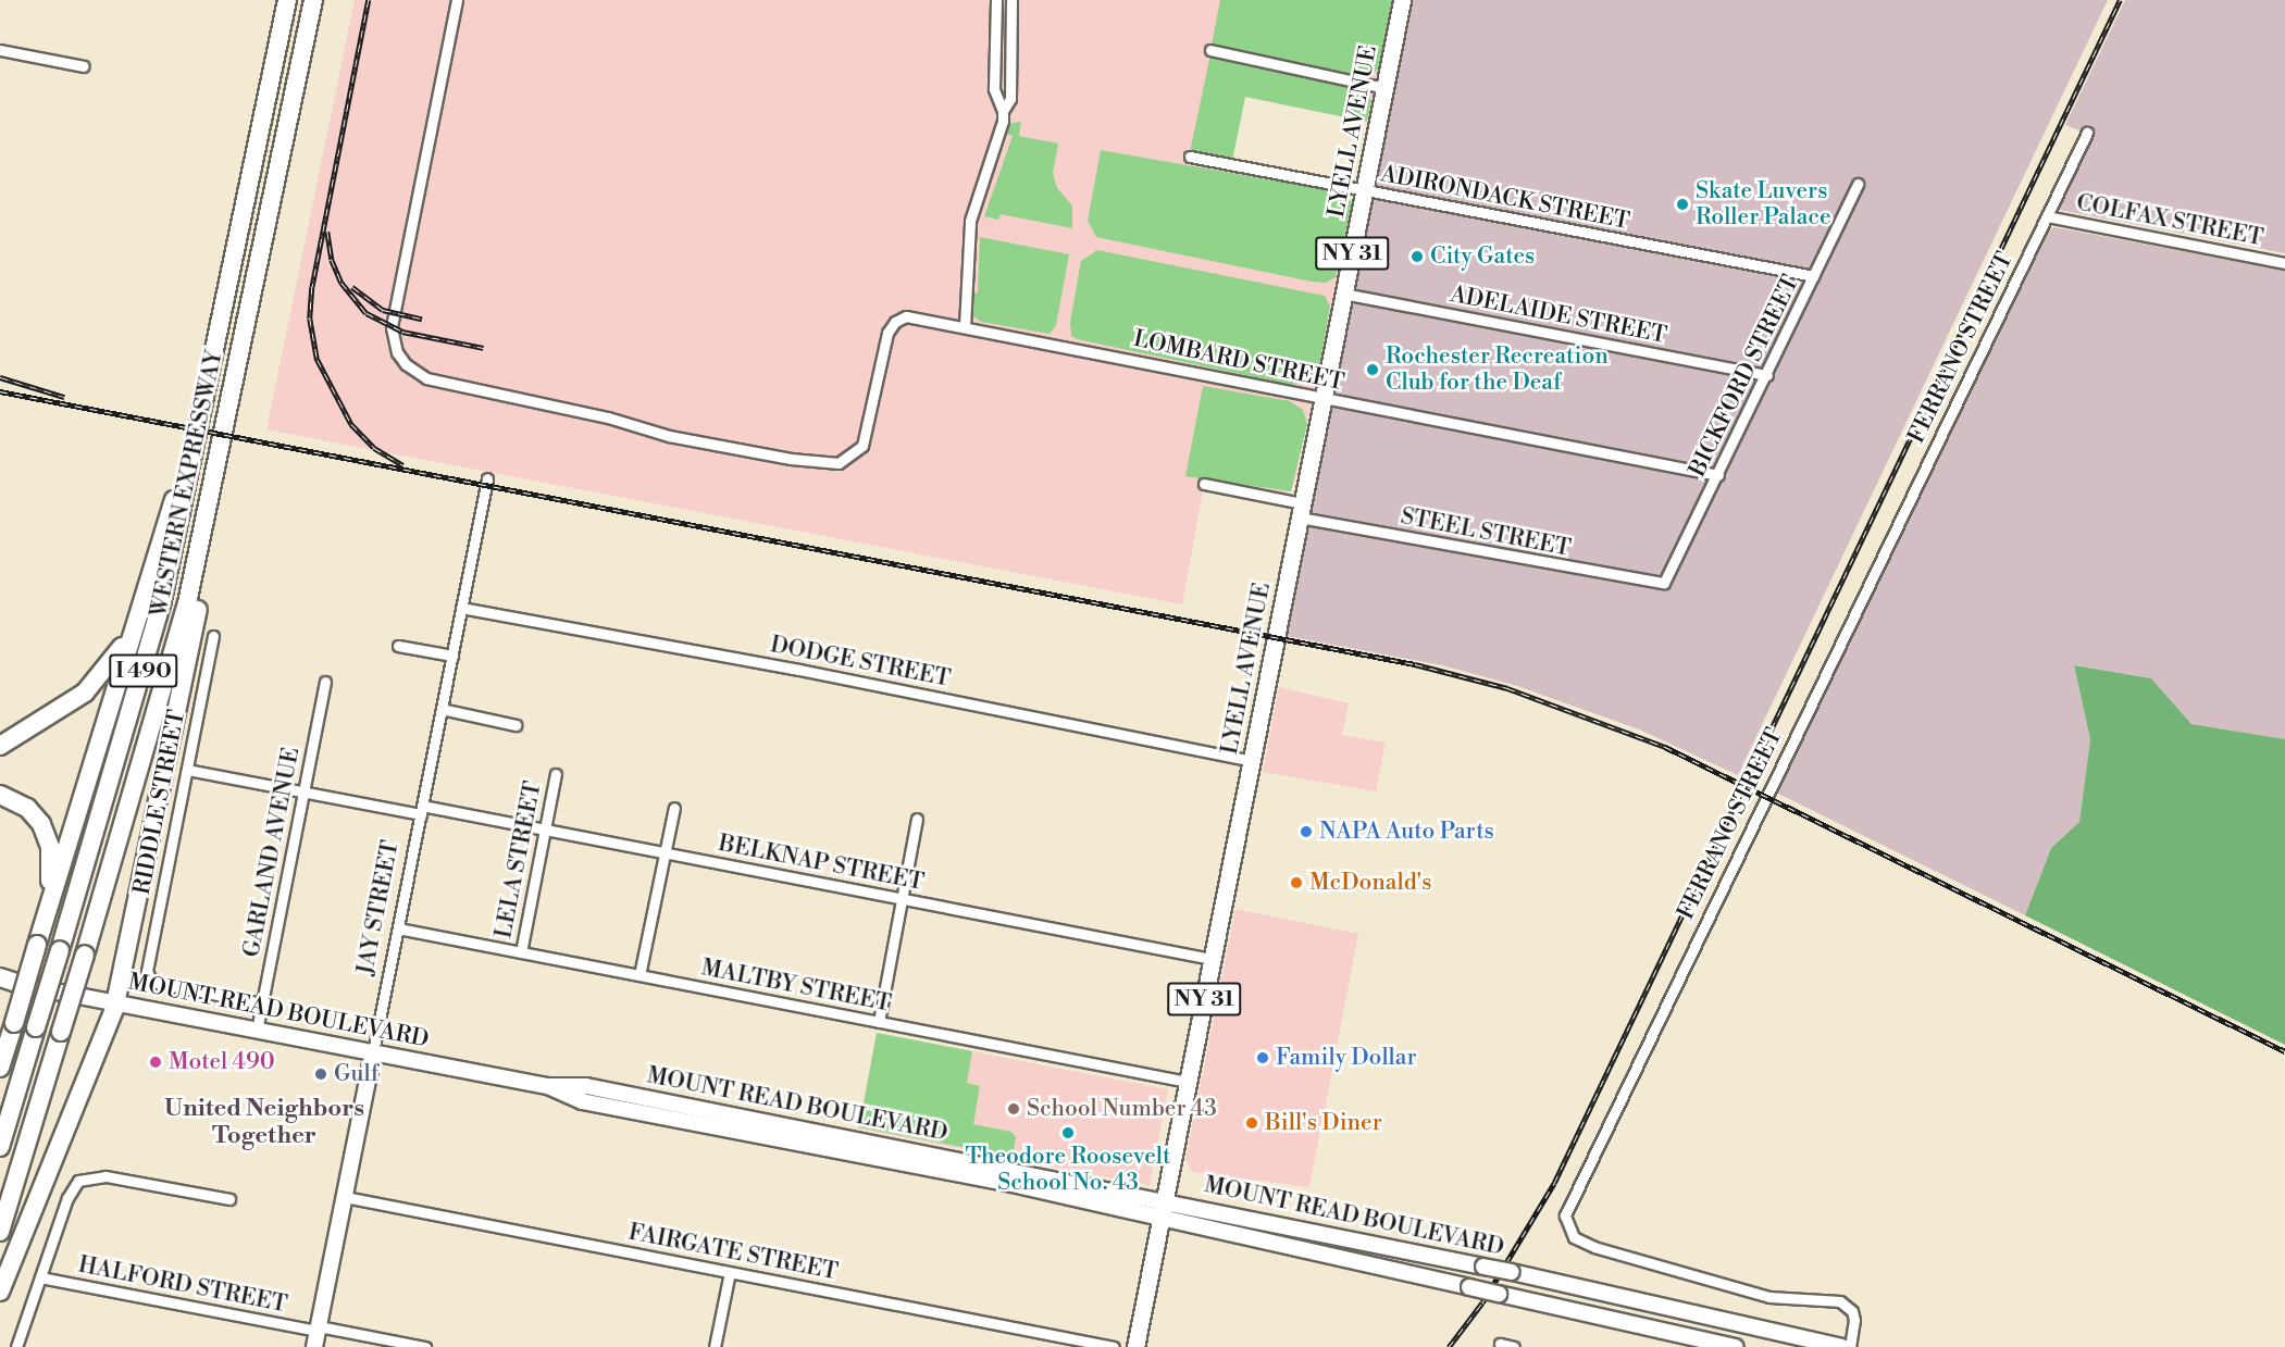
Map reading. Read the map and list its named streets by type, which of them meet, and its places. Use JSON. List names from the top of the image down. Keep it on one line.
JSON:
{"streets":{"highway":["WESTERN EXPRESSWAY","I 490"],"main road":["LYELL AVENUE","NY 31","JAY STREET","MOUNT READ BOULEVARD"],"street":["ADIRONDACK STREET","COLFAX STREET","ADELAIDE STREET","FERRANO STREET","LOMBARD STREET","BICKFORD STREET","STEEL STREET","DODGE STREET","RIDDLE STREET","GARLAND AVENUE","LELA STREET","BELKNAP STREET","MALTBY STREET","FAIRGATE STREET","HALFORD STREET"]},"crossings":[["LYELL AVENUE","ADIRONDACK STREET"],["LYELL AVENUE","ADELAIDE STREET"],["LYELL AVENUE","LOMBARD STREET"],["LYELL AVENUE","STEEL STREET"],["LYELL AVENUE","DODGE STREET"],["LYELL AVENUE","BELKNAP STREET"],["LYELL AVENUE","MALTBY STREET"],["LYELL AVENUE","MOUNT READ BOULEVARD"],["ADIRONDACK STREET","BICKFORD STREET"],["COLFAX STREET","FERRANO STREET"],["ADELAIDE STREET","BICKFORD STREET"],["LOMBARD STREET","BICKFORD STREET"],["BICKFORD STREET","STEEL STREET"],["DODGE STREET","JAY STREET"],["RIDDLE STREET","BELKNAP STREET"],["RIDDLE STREET","MOUNT READ BOULEVARD"],["GARLAND AVENUE","BELKNAP STREET"],["GARLAND AVENUE","MOUNT READ BOULEVARD"],["LELA STREET","BELKNAP STREET"],["LELA STREET","MALTBY STREET"],["BELKNAP STREET","JAY STREET"],["JAY STREET","MALTBY STREET"],["JAY STREET","MOUNT READ BOULEVARD"],["JAY STREET","FAIRGATE STREET"],["JAY STREET","HALFORD STREET"]],"districts":["United Neighbors Together"],"places":["Skate Luvers Roller Palace","City Gates","Rochester Recreation Club for the Deaf","NAPA Auto Parts","McDonald's","Family Dollar","Motel 490","Gulf","School Number 43","Bill's Diner","Theodore Roosevelt School No. 43"]}
